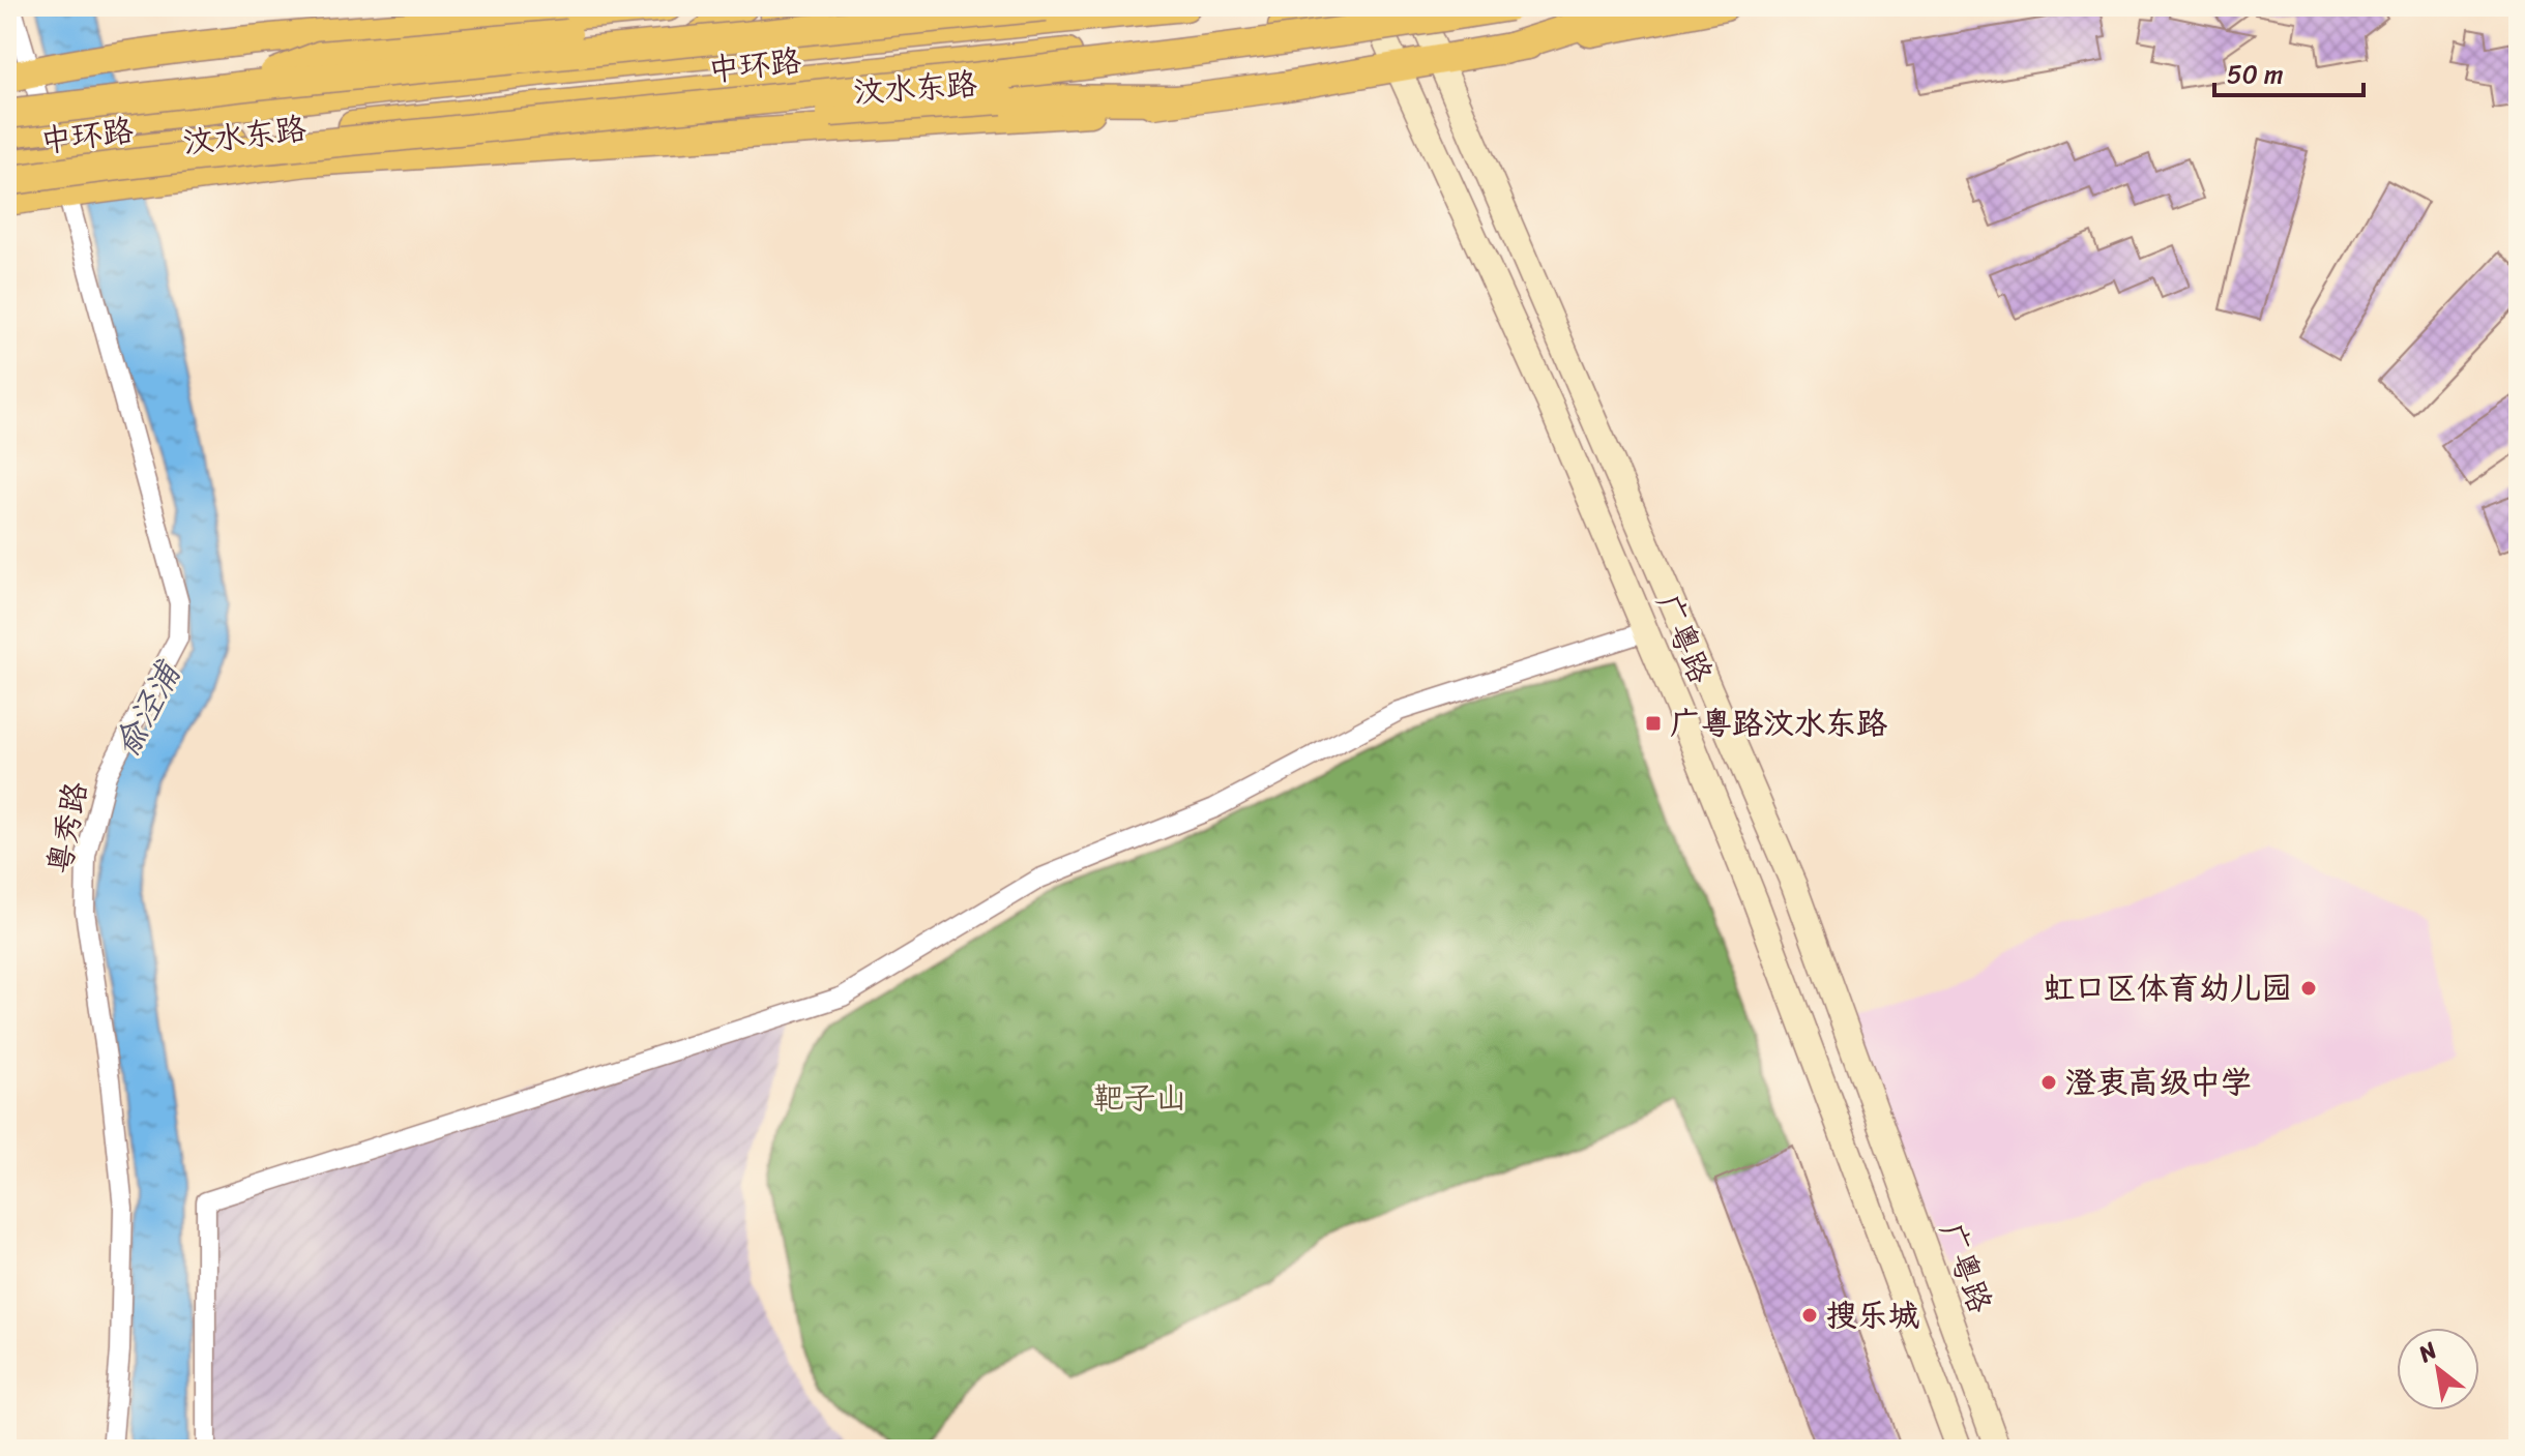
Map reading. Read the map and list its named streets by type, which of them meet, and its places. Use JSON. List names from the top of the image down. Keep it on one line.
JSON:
{"streets":{"main road":["中环路","汶水东路","广粤路"],"street":["粤秀路"]},"crossings":[["中环路","汶水东路"],["汶水东路","广粤路"],["汶水东路","粤秀路"]],"water":["俞泾浦"],"parks":["靶子山"],"places":{"transit":["广粤路汶水东路"],"other":["虹口区体育幼儿园","澄衷高级中学","搜乐城"]},"scale_bar":"50 m","north":"top left"}
